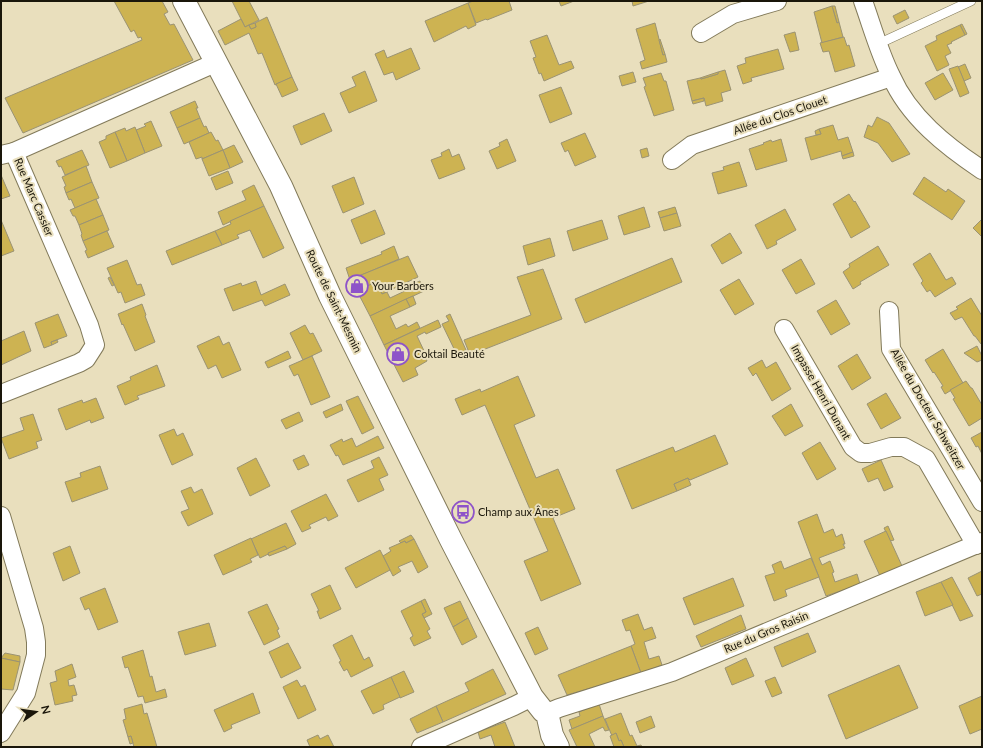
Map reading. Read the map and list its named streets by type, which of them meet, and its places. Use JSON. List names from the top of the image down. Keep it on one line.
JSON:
{"streets":{"main road":["Route de Saint-Mesmin"],"street":["Allée du Clos Clouet","Rue Marc Cassier","Impasse Henri Dunant","Allée du Docteur Schweitzer","Rue du Gros Raisin"]},"crossings":[["Rue Marc Cassier","Route de Saint-Mesmin"],["Route de Saint-Mesmin","Rue du Gros Raisin"],["Impasse Henri Dunant","Rue du Gros Raisin"]],"places":{"shop":["Your Barbers","Coktail Beauté"],"bus stop":["Champ aux Ânes"]},"north":"right"}
